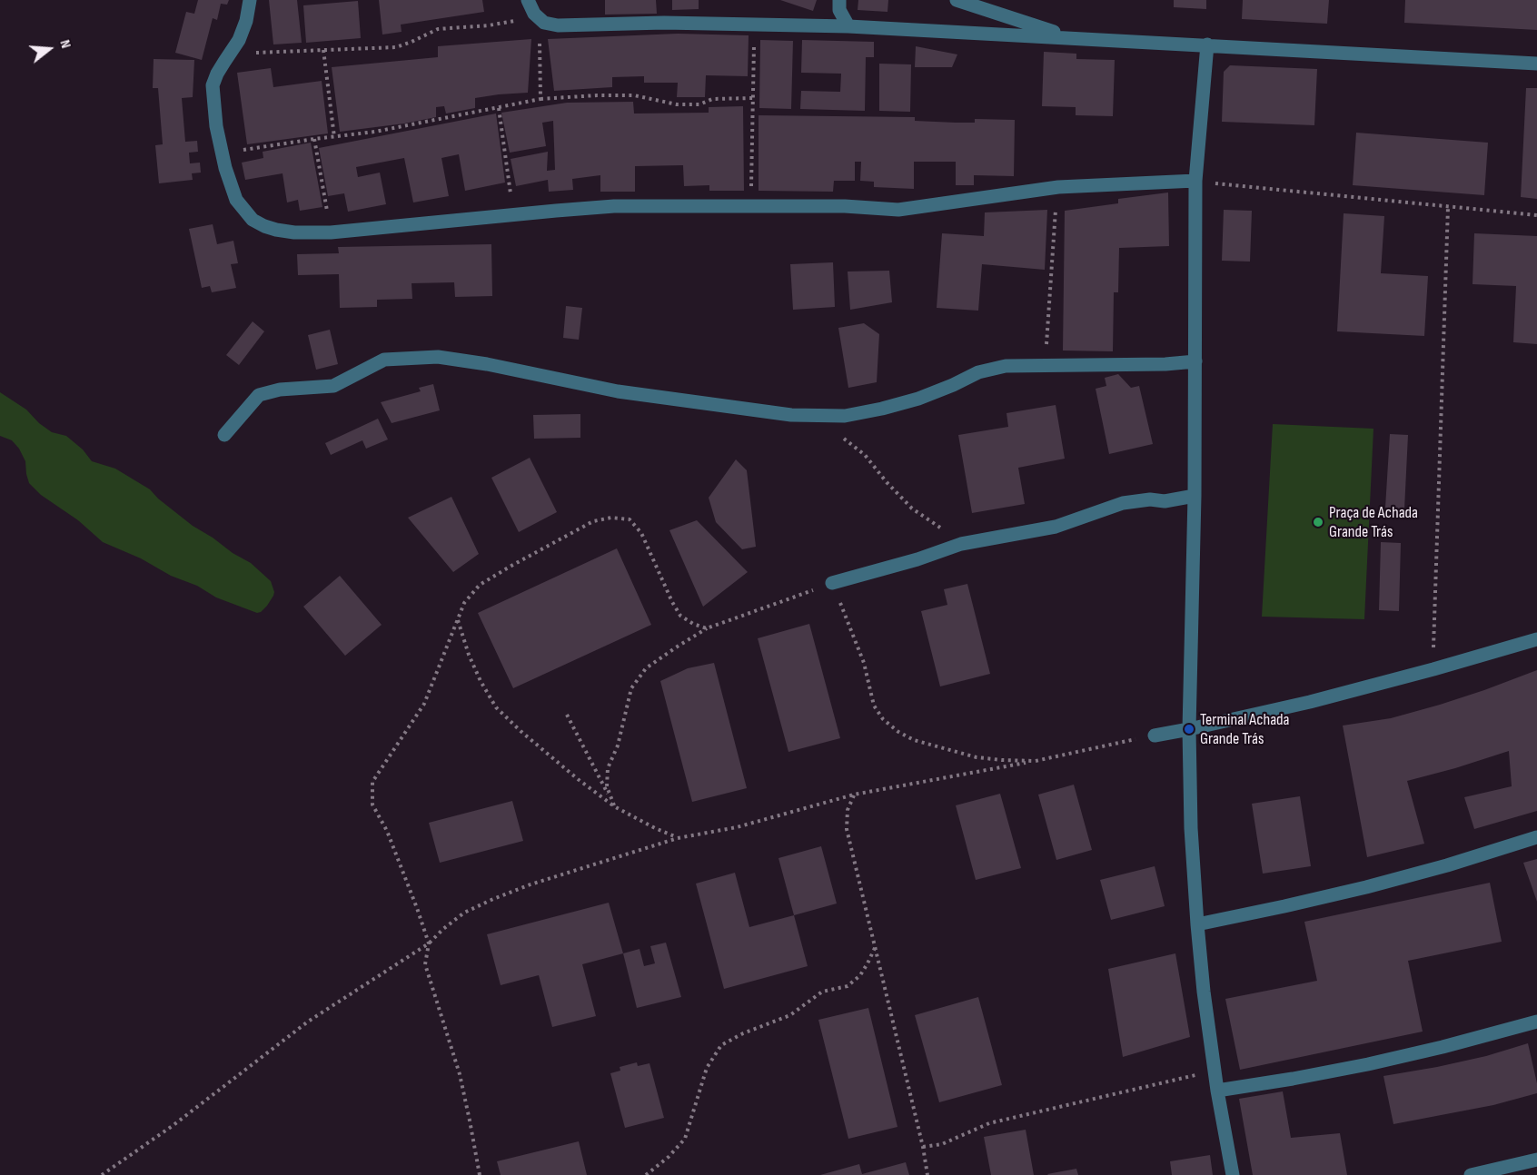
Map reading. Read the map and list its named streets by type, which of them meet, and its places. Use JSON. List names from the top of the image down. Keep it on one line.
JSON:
{"places":["Praça de Achada Grande Trás","Terminal Achada Grande Trás"],"north":"right"}
